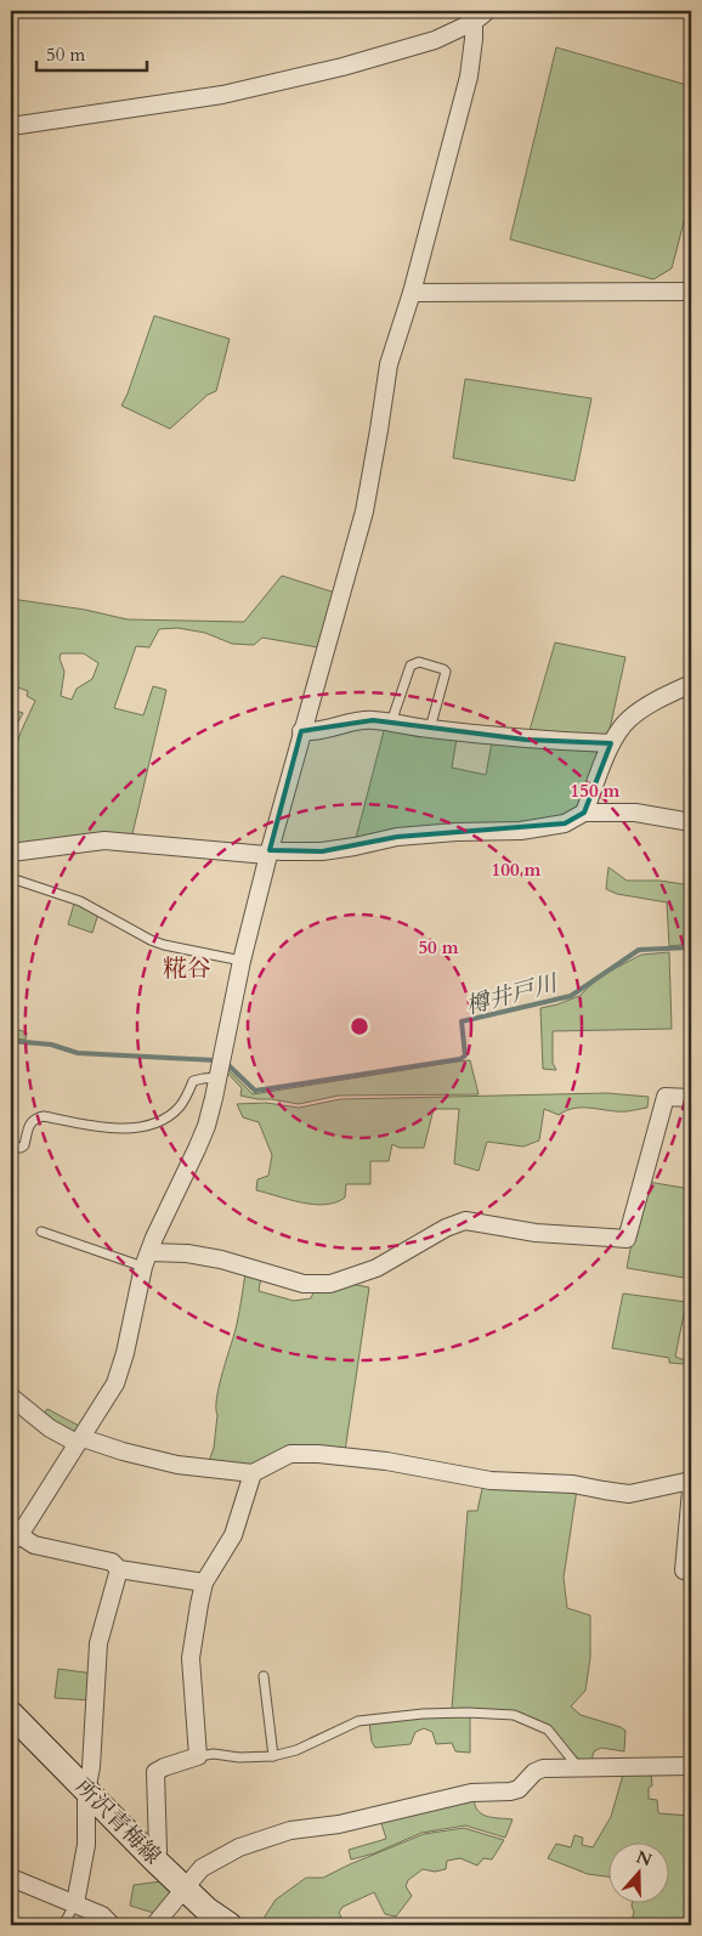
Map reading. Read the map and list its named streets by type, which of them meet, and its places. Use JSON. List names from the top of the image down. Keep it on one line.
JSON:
{"streets":{"main road":["所沢青梅線"]},"districts":["糀谷"],"water":["樽井戸川"],"scale_bar":"50 m","north":"top","rings":["150 m","100 m","50 m"]}
